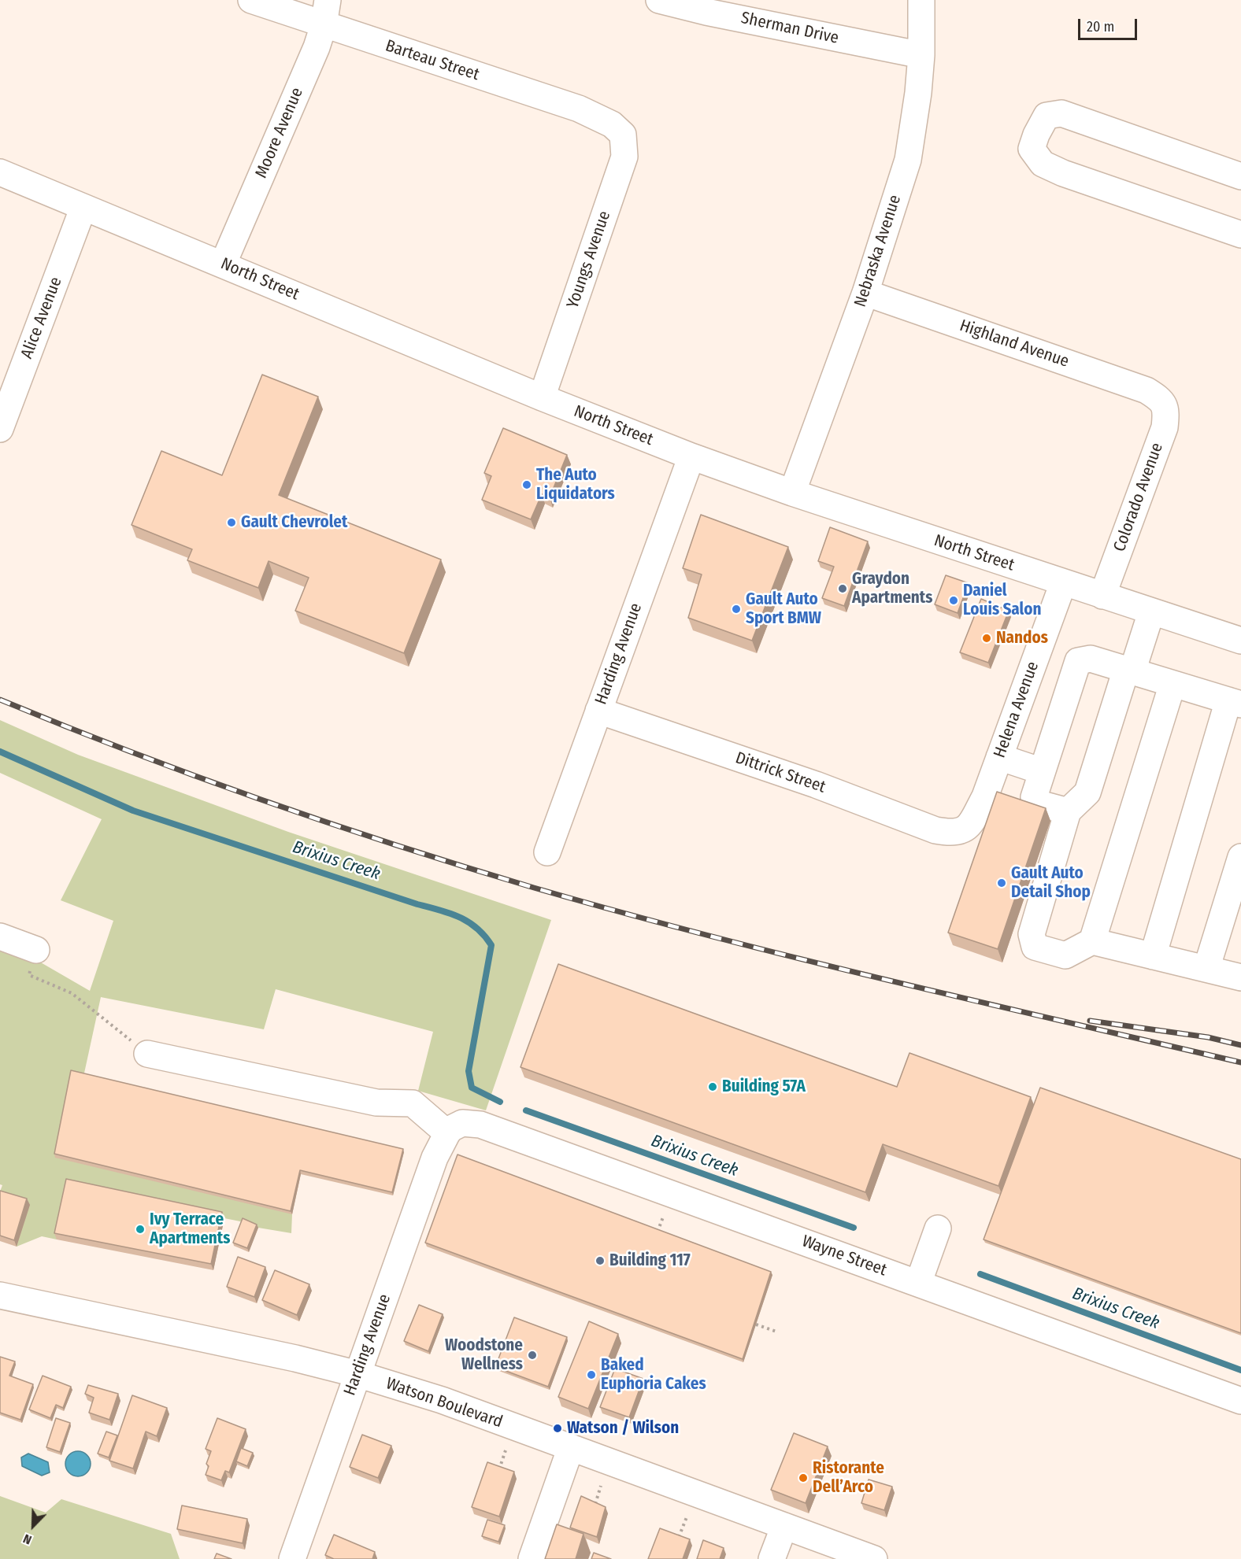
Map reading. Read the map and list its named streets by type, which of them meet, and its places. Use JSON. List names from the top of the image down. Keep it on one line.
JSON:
{"streets":{"street":["Sherman Drive","Barteau Street","Moore Avenue","Nebraska Avenue","Youngs Avenue","North Street","Alice Avenue","Highland Avenue","Colorado Avenue","Harding Avenue","Helena Avenue","Dittrick Street","Wayne Street","Watson Boulevard"]},"crossings":[["Sherman Drive","Nebraska Avenue"],["Barteau Street","Moore Avenue"],["Barteau Street","Youngs Avenue"],["Moore Avenue","North Street"],["Nebraska Avenue","North Street"],["Nebraska Avenue","Highland Avenue"],["Youngs Avenue","North Street"],["North Street","Alice Avenue"],["North Street","Colorado Avenue"],["North Street","Harding Avenue"],["North Street","Helena Avenue"],["Highland Avenue","Colorado Avenue"],["Harding Avenue","Dittrick Street"],["Harding Avenue","Wayne Street"],["Harding Avenue","Watson Boulevard"],["Helena Avenue","Dittrick Street"]],"water":["Brixius Creek"],"places":["The Auto Liquidators","Gault Chevrolet","Graydon Apartments","Daniel Louis Salon","Gault Auto Sport BMW","Nandos","Gault Auto Detail Shop","Building 57A","Ivy Terrace Apartments","Building 117","Woodstone Wellness","Baked Euphoria Cakes","Watson / Wilson","Ristorante Dell’Arco"],"scale_bar":"20 m","north":"bottom left"}
